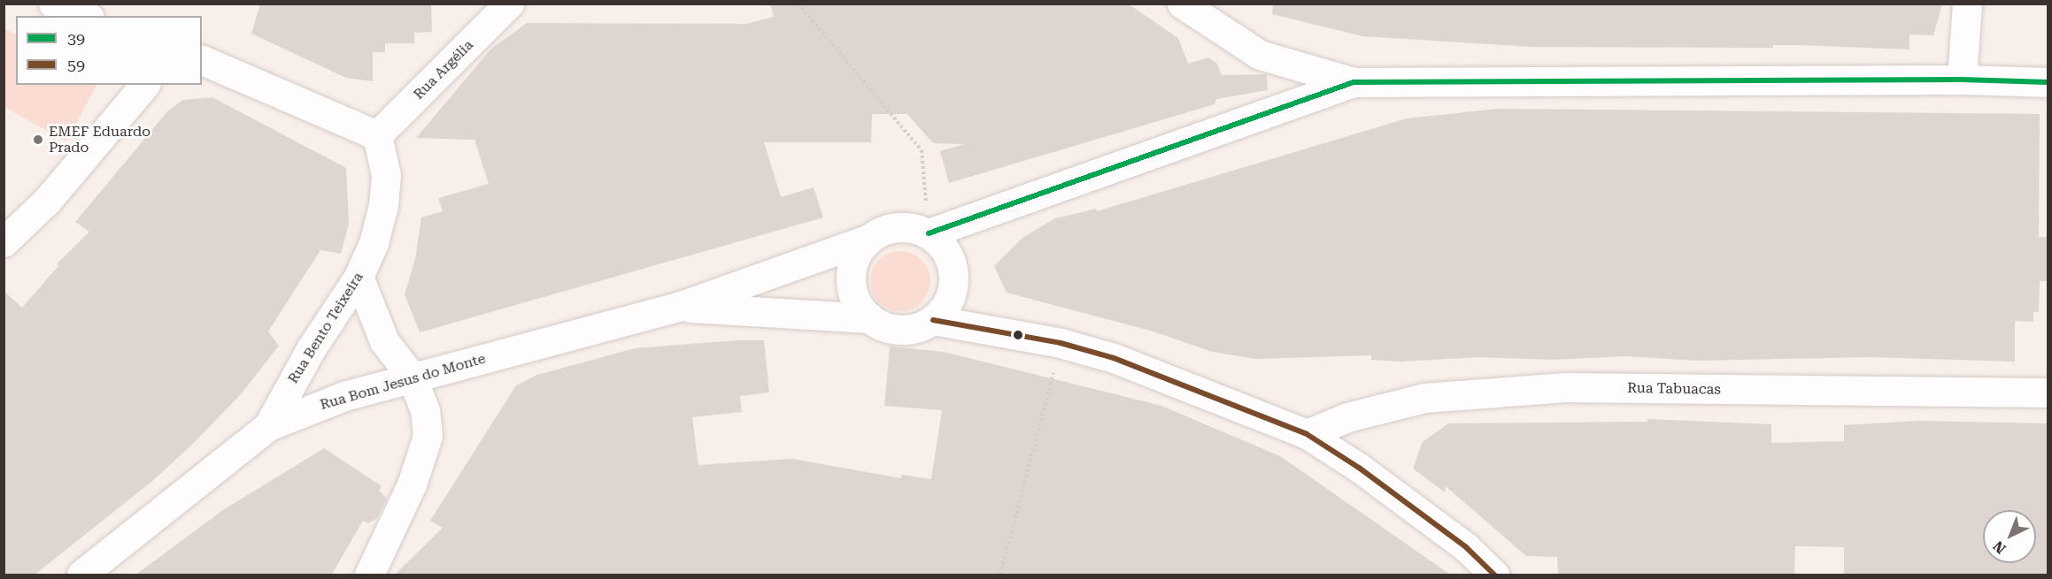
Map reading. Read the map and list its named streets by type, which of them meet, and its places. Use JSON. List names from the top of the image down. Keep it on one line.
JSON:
{"streets":{"street":["Rua Argélia","Rua Bento Teixeira","Rua Bom Jesus do Monte","Rua Tabuacas"]},"crossings":[["Rua Argélia","Rua Bento Teixeira"],["Rua Bento Teixeira","Rua Bom Jesus do Monte"]],"places":["EMEF Eduardo Prado"],"lines":["transit line 39","transit line 59"],"legend":["39","59"],"north":"bottom left"}
